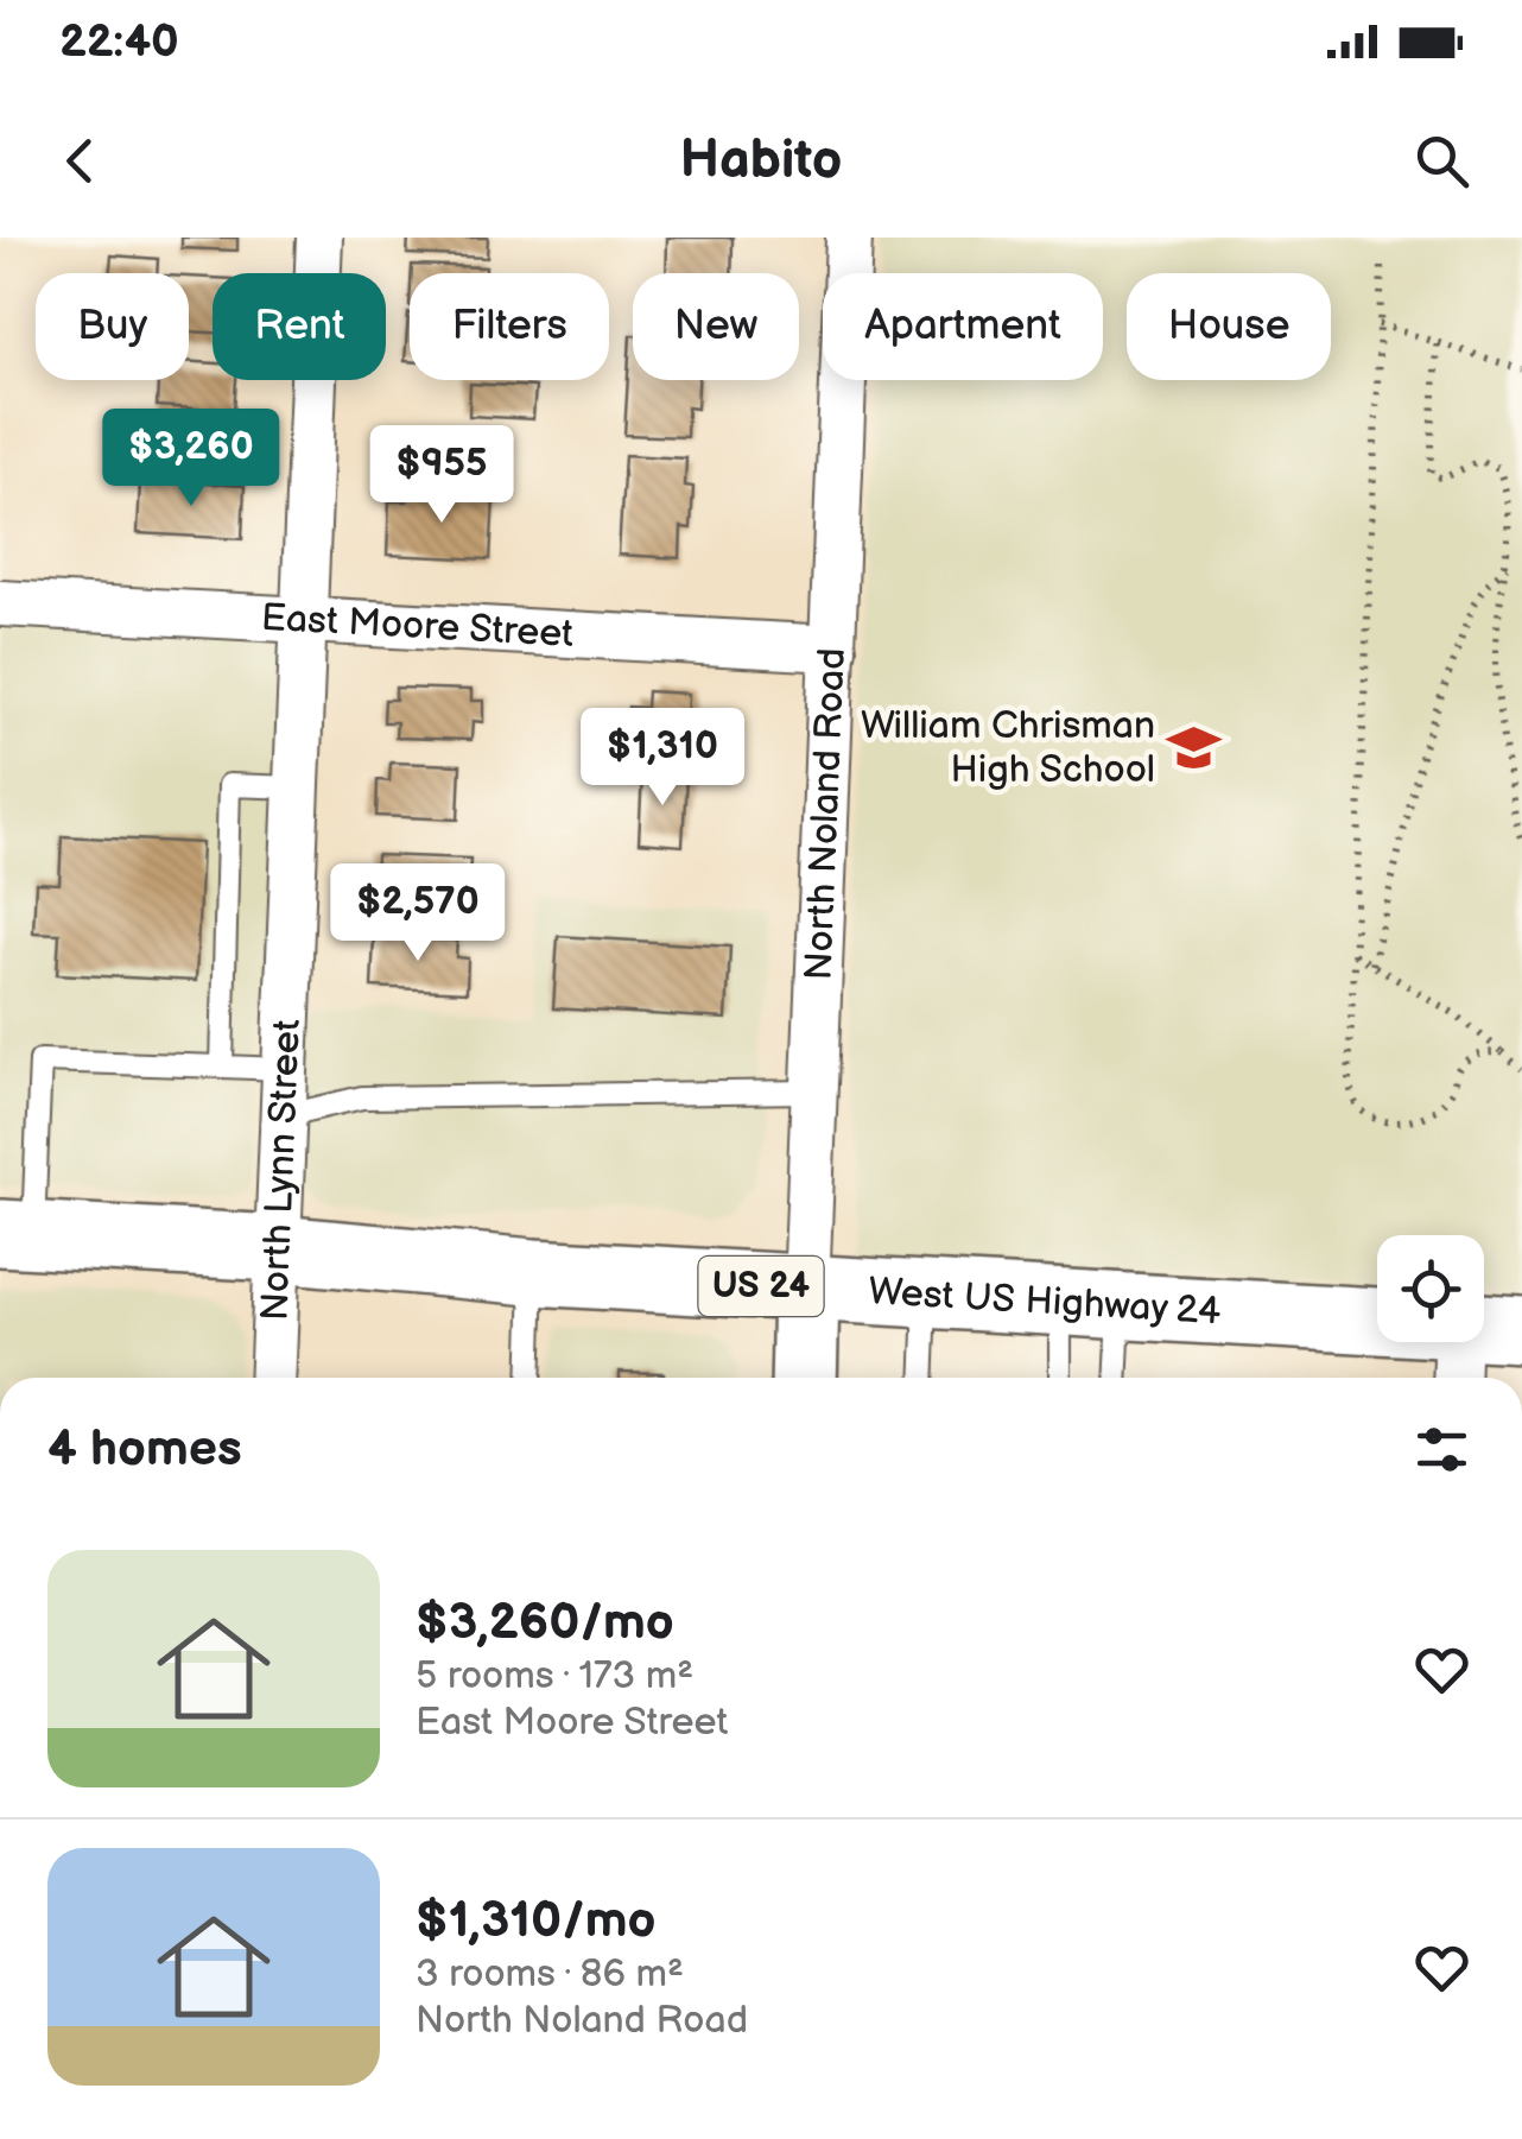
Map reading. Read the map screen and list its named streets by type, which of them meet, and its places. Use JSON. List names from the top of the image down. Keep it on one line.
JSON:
{"streets":{"main road":["North Noland Road","US 24","West US Highway 24"],"street":["East Moore Street","North Lynn Street"]},"crossings":[["East Moore Street","North Noland Road"],["East Moore Street","North Lynn Street"],["North Noland Road","West US Highway 24"],["North Lynn Street","West US Highway 24"]],"places":{"school or university":["William Chrisman High School"]},"page":{"status":"22:40","header":"Habito","chip":["Buy","Rent","Filters","New","Apartment","House"],"price":["$3,260","$955","$1,310","$2,570"],"heading":"4 homes","list":[{"name":"$3,260/mo","note":"5 rooms · 173 m² · East Moore Street"},{"name":"$1,310/mo","note":"3 rooms · 86 m² · North Noland Road"}]}}
